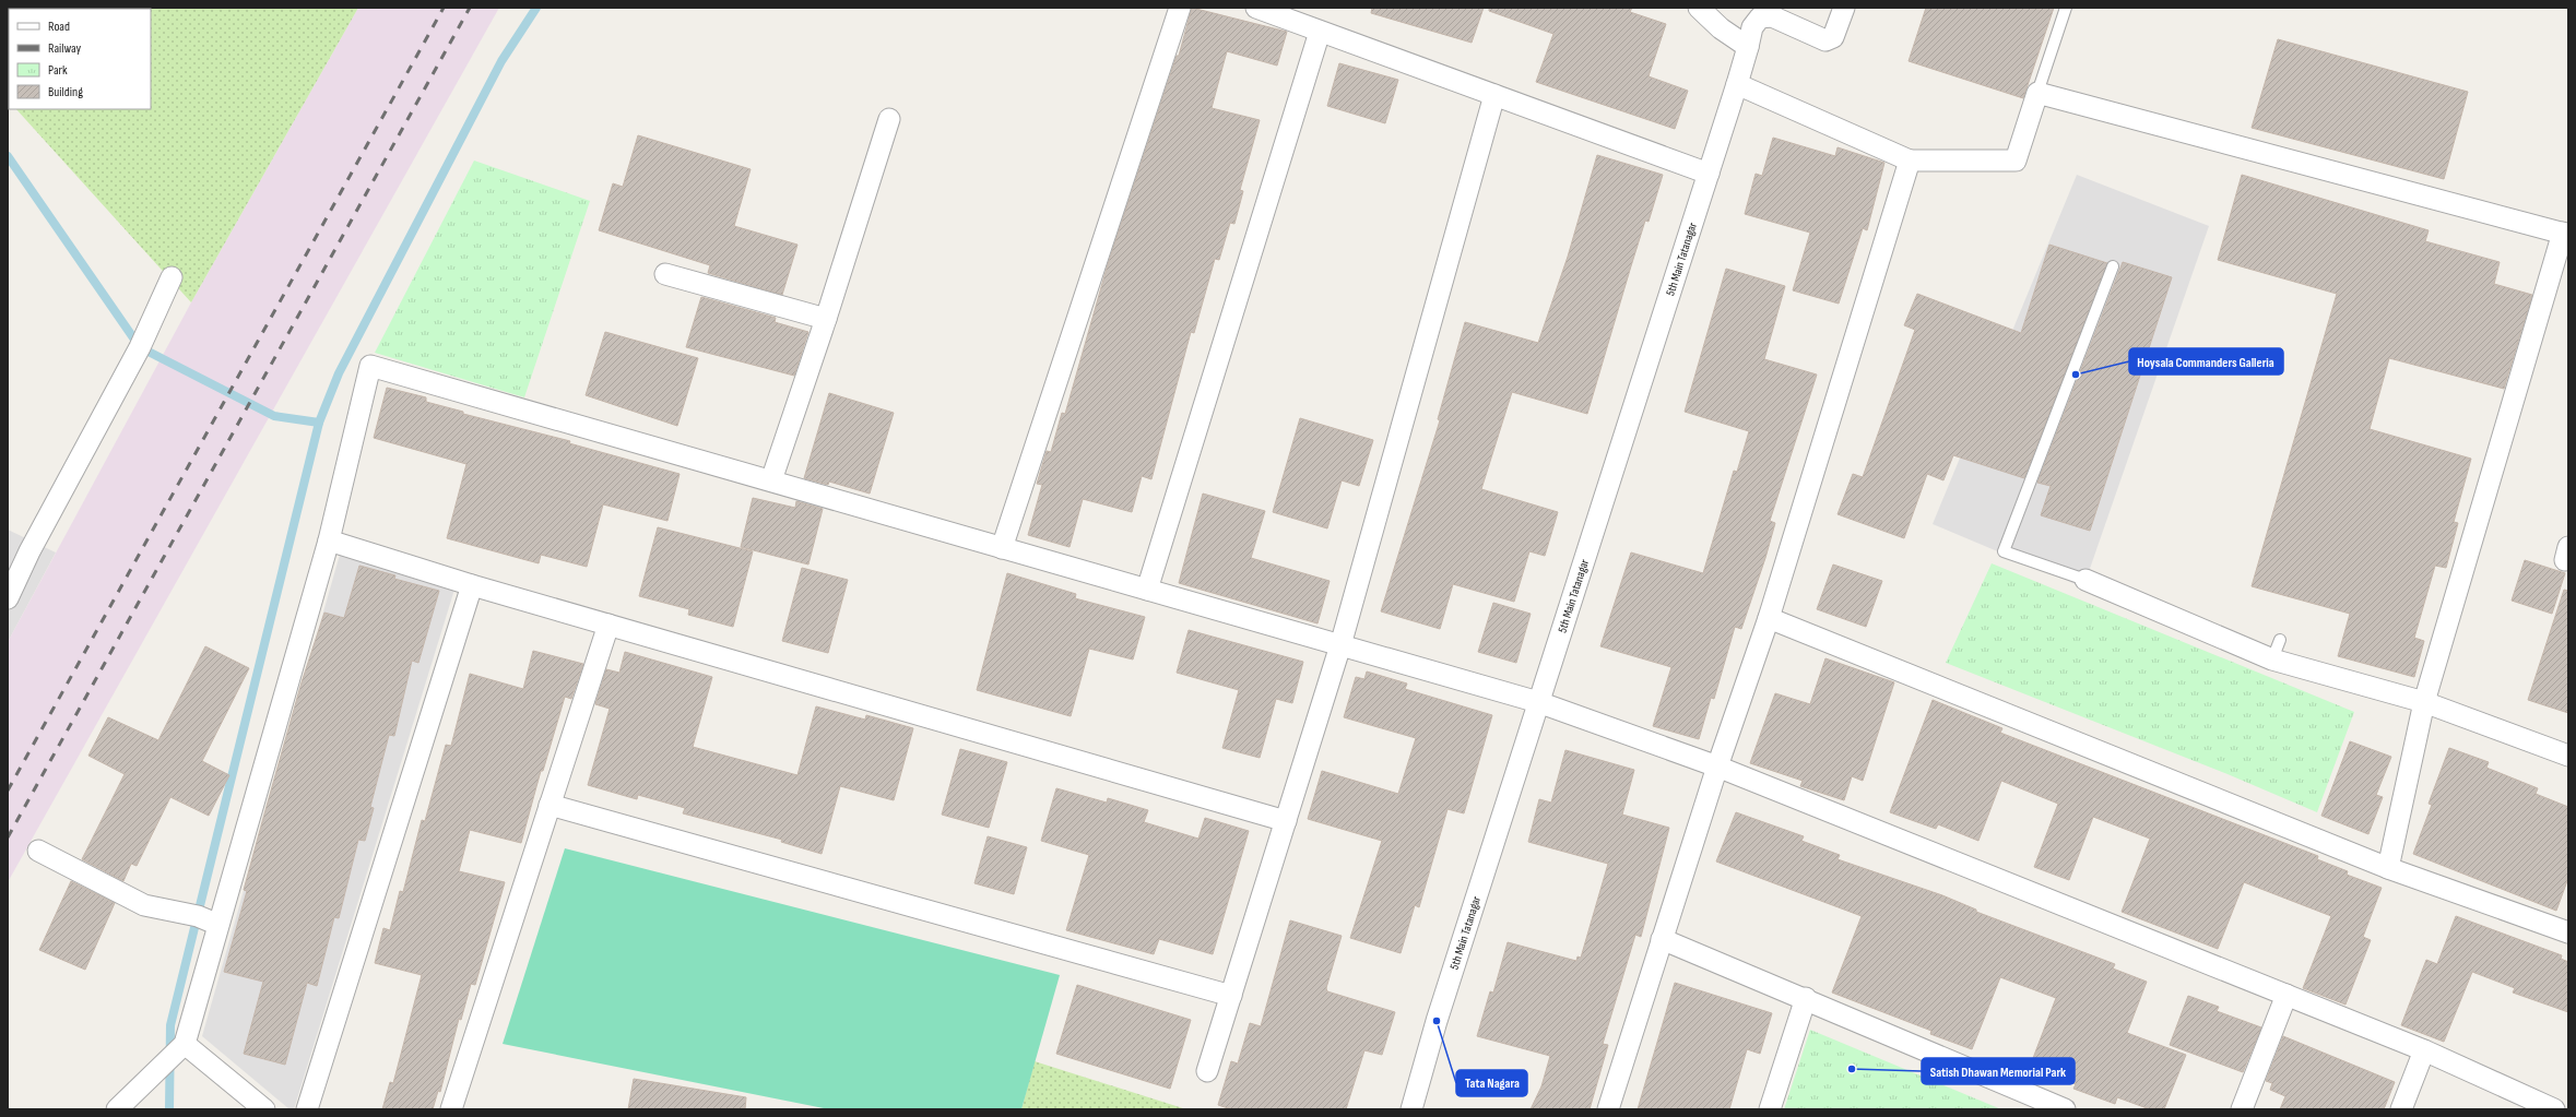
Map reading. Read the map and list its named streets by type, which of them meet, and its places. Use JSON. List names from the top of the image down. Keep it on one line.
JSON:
{"streets":{"street":["5th Main Tatanagar"]},"places":["Hoysala Commanders Galleria","Tata Nagara","Satish Dhawan Memorial Park"],"legend":["Road","Railway","Park","Building"]}
